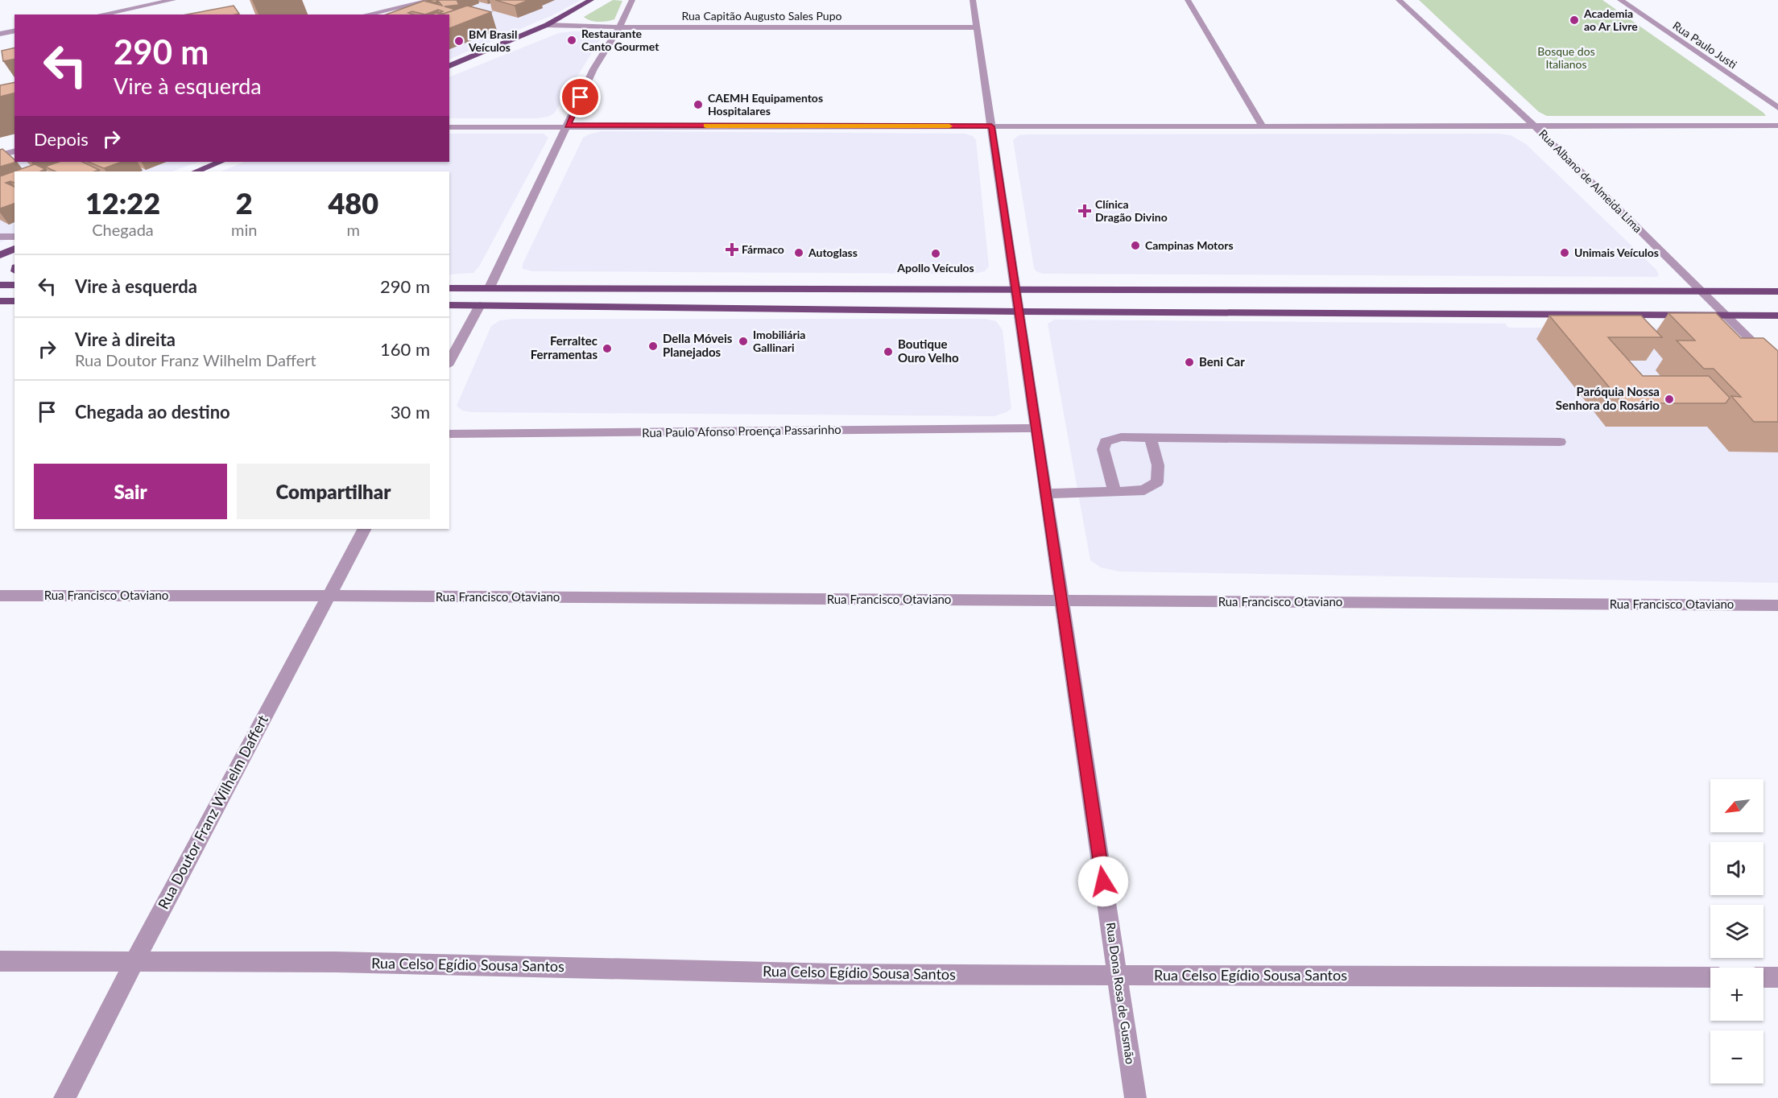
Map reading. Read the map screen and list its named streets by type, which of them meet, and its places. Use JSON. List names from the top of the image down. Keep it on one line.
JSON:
{"streets":{"street":["Rua Capitão Augusto Sales Pupo","Rua Paulo Justi","Rua Albano de Almeida Lima","Rua Paulo Afonso Proença Passarinho","Rua Francisco Otaviano","Rua Doutor Franz Wilhelm Daffert","Rua Celso Egídio Sousa Santos","Rua Dona Rosa de Gusmão"]},"crossings":[["Rua Capitão Augusto Sales Pupo","Rua Dona Rosa de Gusmão"],["Rua Paulo Afonso Proença Passarinho","Rua Dona Rosa de Gusmão"],["Rua Francisco Otaviano","Rua Doutor Franz Wilhelm Daffert"],["Rua Francisco Otaviano","Rua Dona Rosa de Gusmão"],["Rua Doutor Franz Wilhelm Daffert","Rua Celso Egídio Sousa Santos"],["Rua Celso Egídio Sousa Santos","Rua Dona Rosa de Gusmão"]],"parks":["Bosque dos Italianos"],"places":{"other":["Academia ao Ar Livre","Restaurante Canto Gourmet","BM Brasil Veículos","CAEMH Equipamentos Hospitalares","Campinas Motors","Autoglass","Unimais Veículos","Apollo Veículos","Imobiliária Gallinari","Della Móveis Planejados","Ferraltec Ferramentas","Boutique Ouro Velho","Beni Car","Paróquia Nossa Senhora do Rosário"],"health":["Clínica Dragão Divino","Fármaco"]},"north":"bottom left","page":{"turn":["290 m","Vire à esquerda"],"then":"Depois","eta":["12:22","Chegada","2","min","480","m"],"list":[{"name":"Vire à esquerda","value":"290 m"},{"name":"Vire à direita","note":"Rua Doutor Franz Wilhelm Daffert","value":"160 m"},{"name":"Chegada ao destino","value":"30 m"}],"buttons":["Sair","Compartilhar"],"map_buttons":["+","−"]}}
